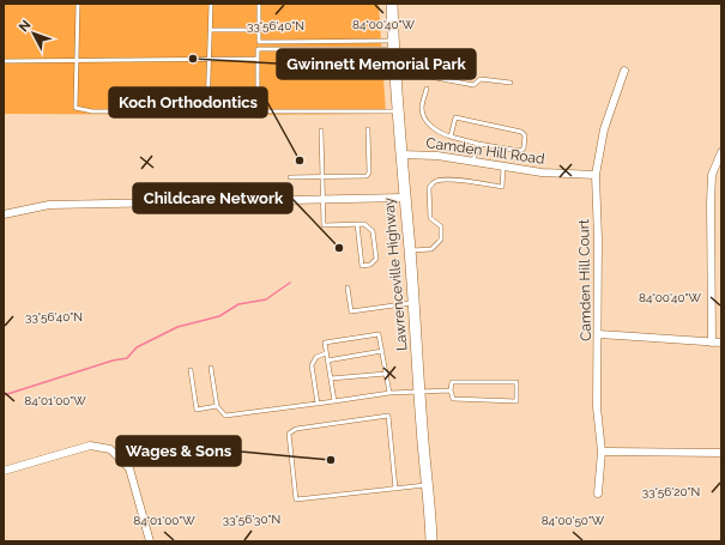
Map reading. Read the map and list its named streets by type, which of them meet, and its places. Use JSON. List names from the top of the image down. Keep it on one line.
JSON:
{"streets":{"main road":["Lawrenceville Highway"],"street":["Camden Hill Road","Camden Hill Court"]},"crossings":[["Camden Hill Road","Lawrenceville Highway"],["Camden Hill Road","Camden Hill Court"]],"places":["Gwinnett Memorial Park","Koch Orthodontics","Childcare Network","Wages & Sons"],"north":"top left","coordinates":["84°00'40\"W","33°56'40\"N","84°01'00\"W","33°56'20\"N","33°56'30\"N","84°00'50\"W"]}
